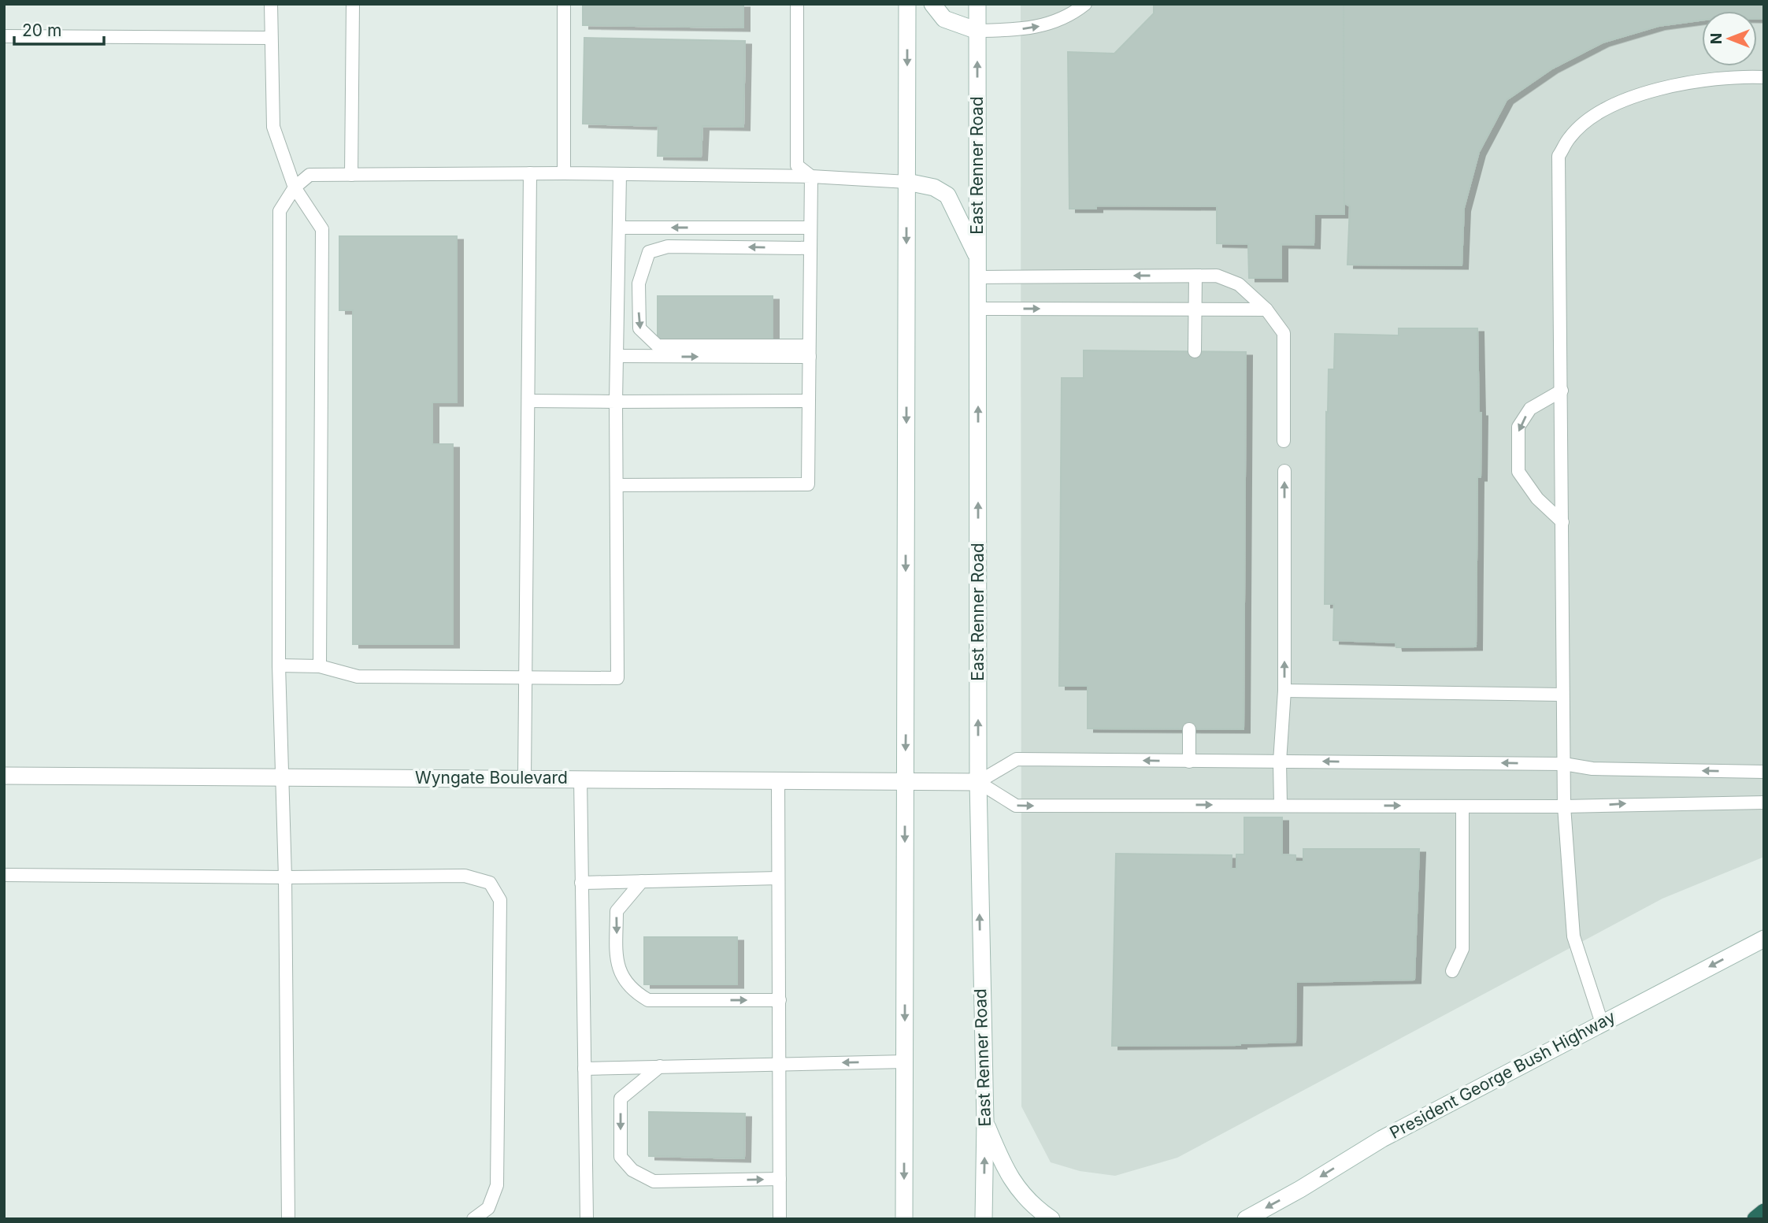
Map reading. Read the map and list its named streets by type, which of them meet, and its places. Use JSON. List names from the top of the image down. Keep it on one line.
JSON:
{"streets":{"main road":["East Renner Road","Wyngate Boulevard","President George Bush Highway"]},"crossings":[["East Renner Road","Wyngate Boulevard"]],"one_way":["President George Bush Highway"],"scale_bar":"20 m","north":"left"}
